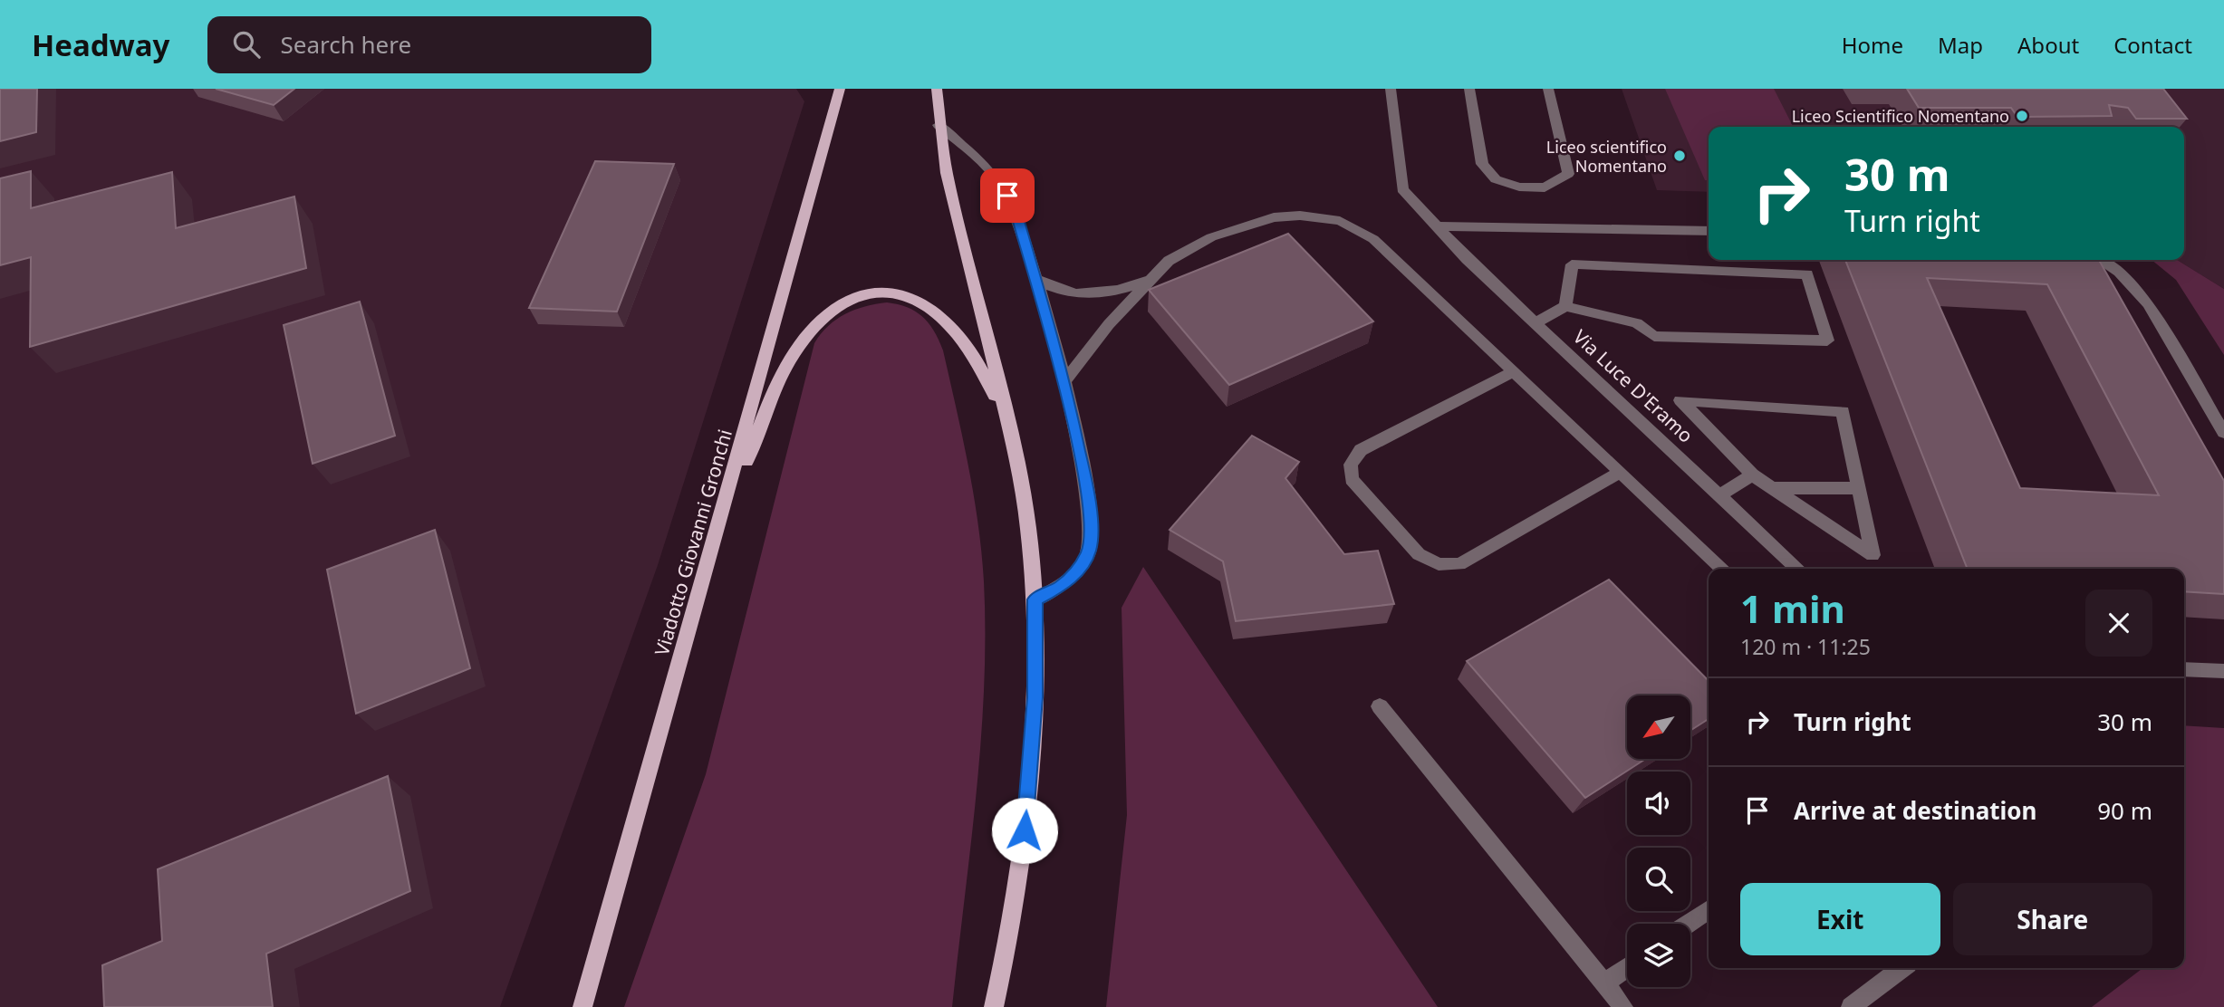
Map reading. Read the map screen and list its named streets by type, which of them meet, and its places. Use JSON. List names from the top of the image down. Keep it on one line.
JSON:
{"streets":{"main road":["Viadotto Giovanni Gronchi"],"street":["Via Luce D'Eramo"]},"places":["Liceo Scientifico Nomentano","Liceo scientifico Nomentano"],"north":"bottom left","page":{"header":"Headway","search":"Search here","nav":["Home","Map","About","Contact"],"turn":["30 m","Turn right"],"heading":["1 min","120 m · 11:25"],"list":[{"name":"Turn right","value":"30 m"},{"name":"Arrive at destination","value":"90 m"}],"buttons":["Exit","Share"]}}
